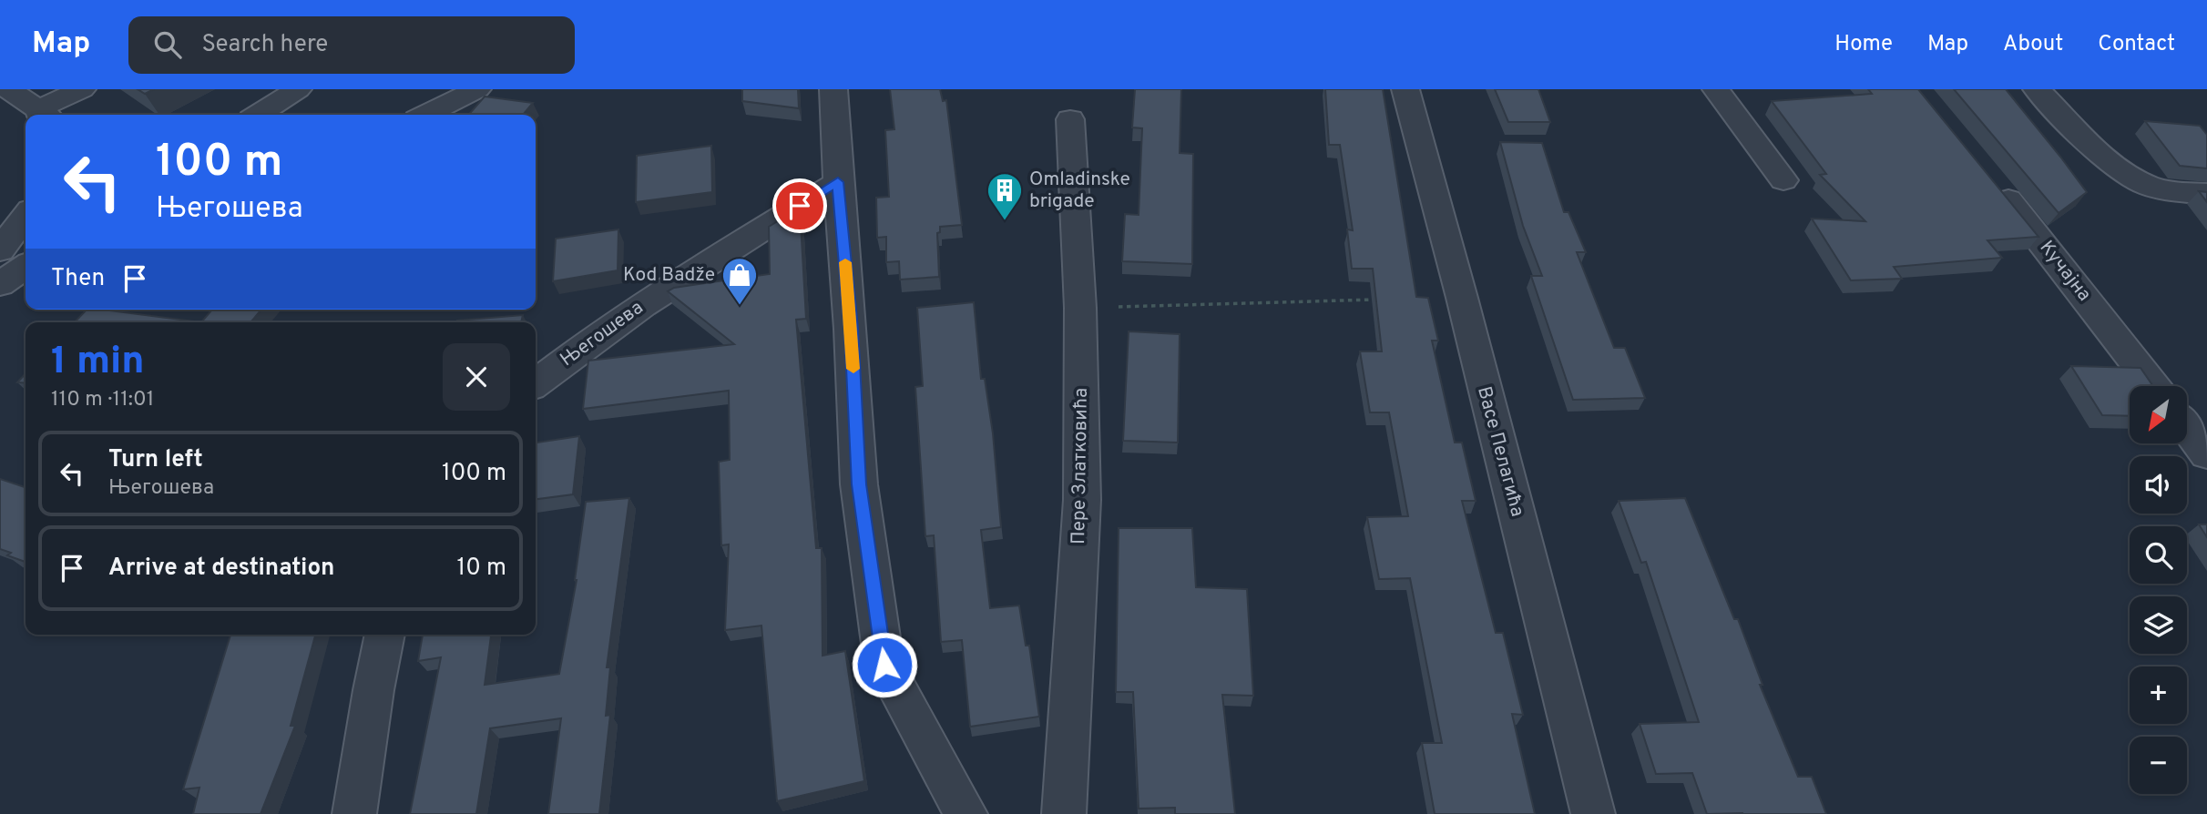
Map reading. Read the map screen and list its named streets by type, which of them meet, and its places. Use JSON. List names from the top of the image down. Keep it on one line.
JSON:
{"streets":{"street":["Кучајна","Његошева","Васе Пелагића","Пере Златковића"]},"places":{"building":["Omladinske brigade"],"shop":["Kod Badže"]},"north":"bottom left","page":{"header":"Map","search":"Search here","nav":["Home","Map","About","Contact"],"turn":["100 m","Његошева"],"then":"Then","heading":["1 min","110 m · 11:01"],"map_buttons":["+","−"],"list":[{"name":"Turn left","note":"Његошева","value":"100 m"},{"name":"Arrive at destination","value":"10 m"}]}}
